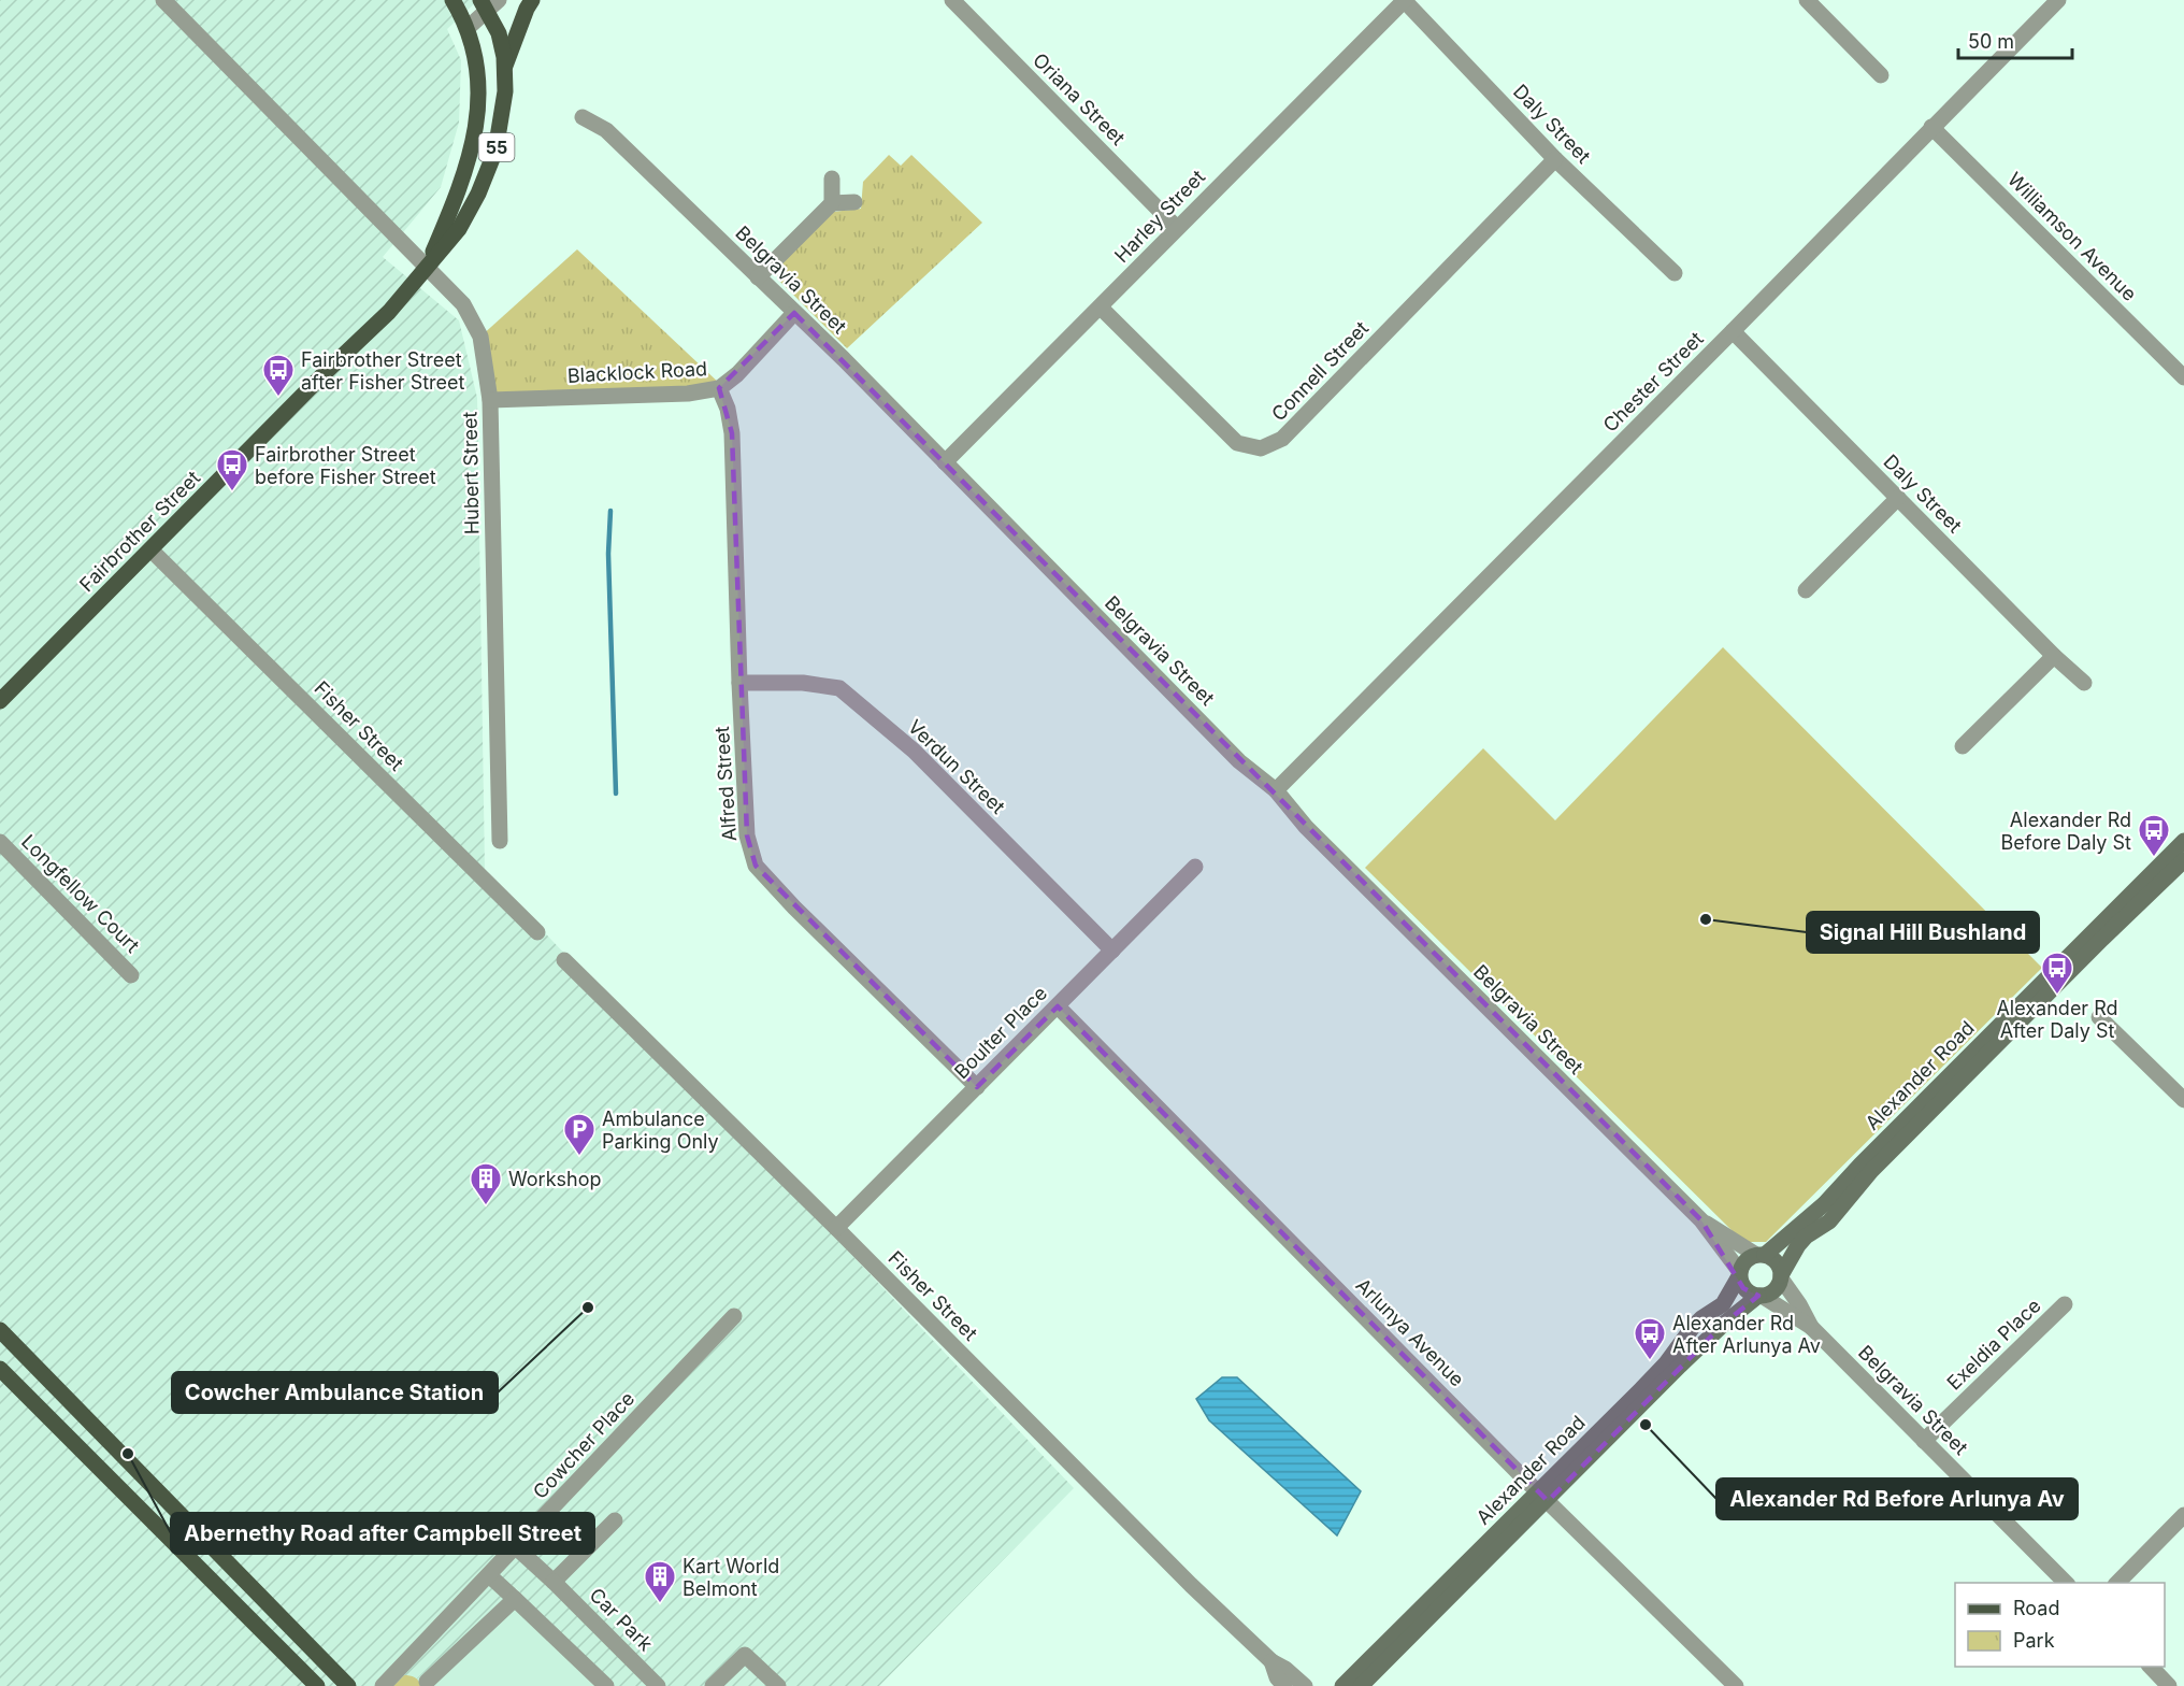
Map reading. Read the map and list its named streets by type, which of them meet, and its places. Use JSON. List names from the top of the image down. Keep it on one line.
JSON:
{"streets":{"main road":["55","Fairbrother Street","Alexander Road"],"street":["Oriana Street","Daly Street","Harley Street","Williamson Avenue","Belgravia Street","Connell Street","Blacklock Road","Chester Street","Hubert Street","Fisher Street","Verdun Street","Alfred Street","Longfellow Court","Boulter Place","Arlunya Avenue","Exeldia Place","Cowcher Place","Car Park"]},"crossings":[["Oriana Street","Harley Street"],["Daly Street","Harley Street"],["Daly Street","Connell Street"],["Daly Street","Chester Street"],["55","Hubert Street"],["55","Fairbrother Street"],["Harley Street","Belgravia Street"],["Harley Street","Connell Street"],["Williamson Avenue","Chester Street"],["Belgravia Street","Blacklock Road"],["Belgravia Street","Chester Street"],["Belgravia Street","Alexander Road"],["Belgravia Street","Exeldia Place"],["Blacklock Road","Hubert Street"],["Blacklock Road","Alfred Street"],["Hubert Street","Fairbrother Street"],["Fairbrother Street","Fisher Street"],["Fisher Street","Boulter Place"],["Verdun Street","Alfred Street"],["Verdun Street","Boulter Place"],["Alfred Street","Boulter Place"],["Boulter Place","Arlunya Avenue"],["Alexander Road","Arlunya Avenue"],["Cowcher Place","Car Park"]],"places":{"bus stop":["Fairbrother Street after Fisher Street","Fairbrother Street before Fisher Street","Alexander Rd Before Daly St","Alexander Rd After Daly St","Alexander Rd After Arlunya Av"],"other":["Signal Hill Bushland","Cowcher Ambulance Station","Alexander Rd Before Arlunya Av","Abernethy Road after Campbell Street"],"parking":["Ambulance Parking Only"],"building":["Workshop","Kart World Belmont"]},"legend":["Road","Park"],"scale_bar":"50 m"}
